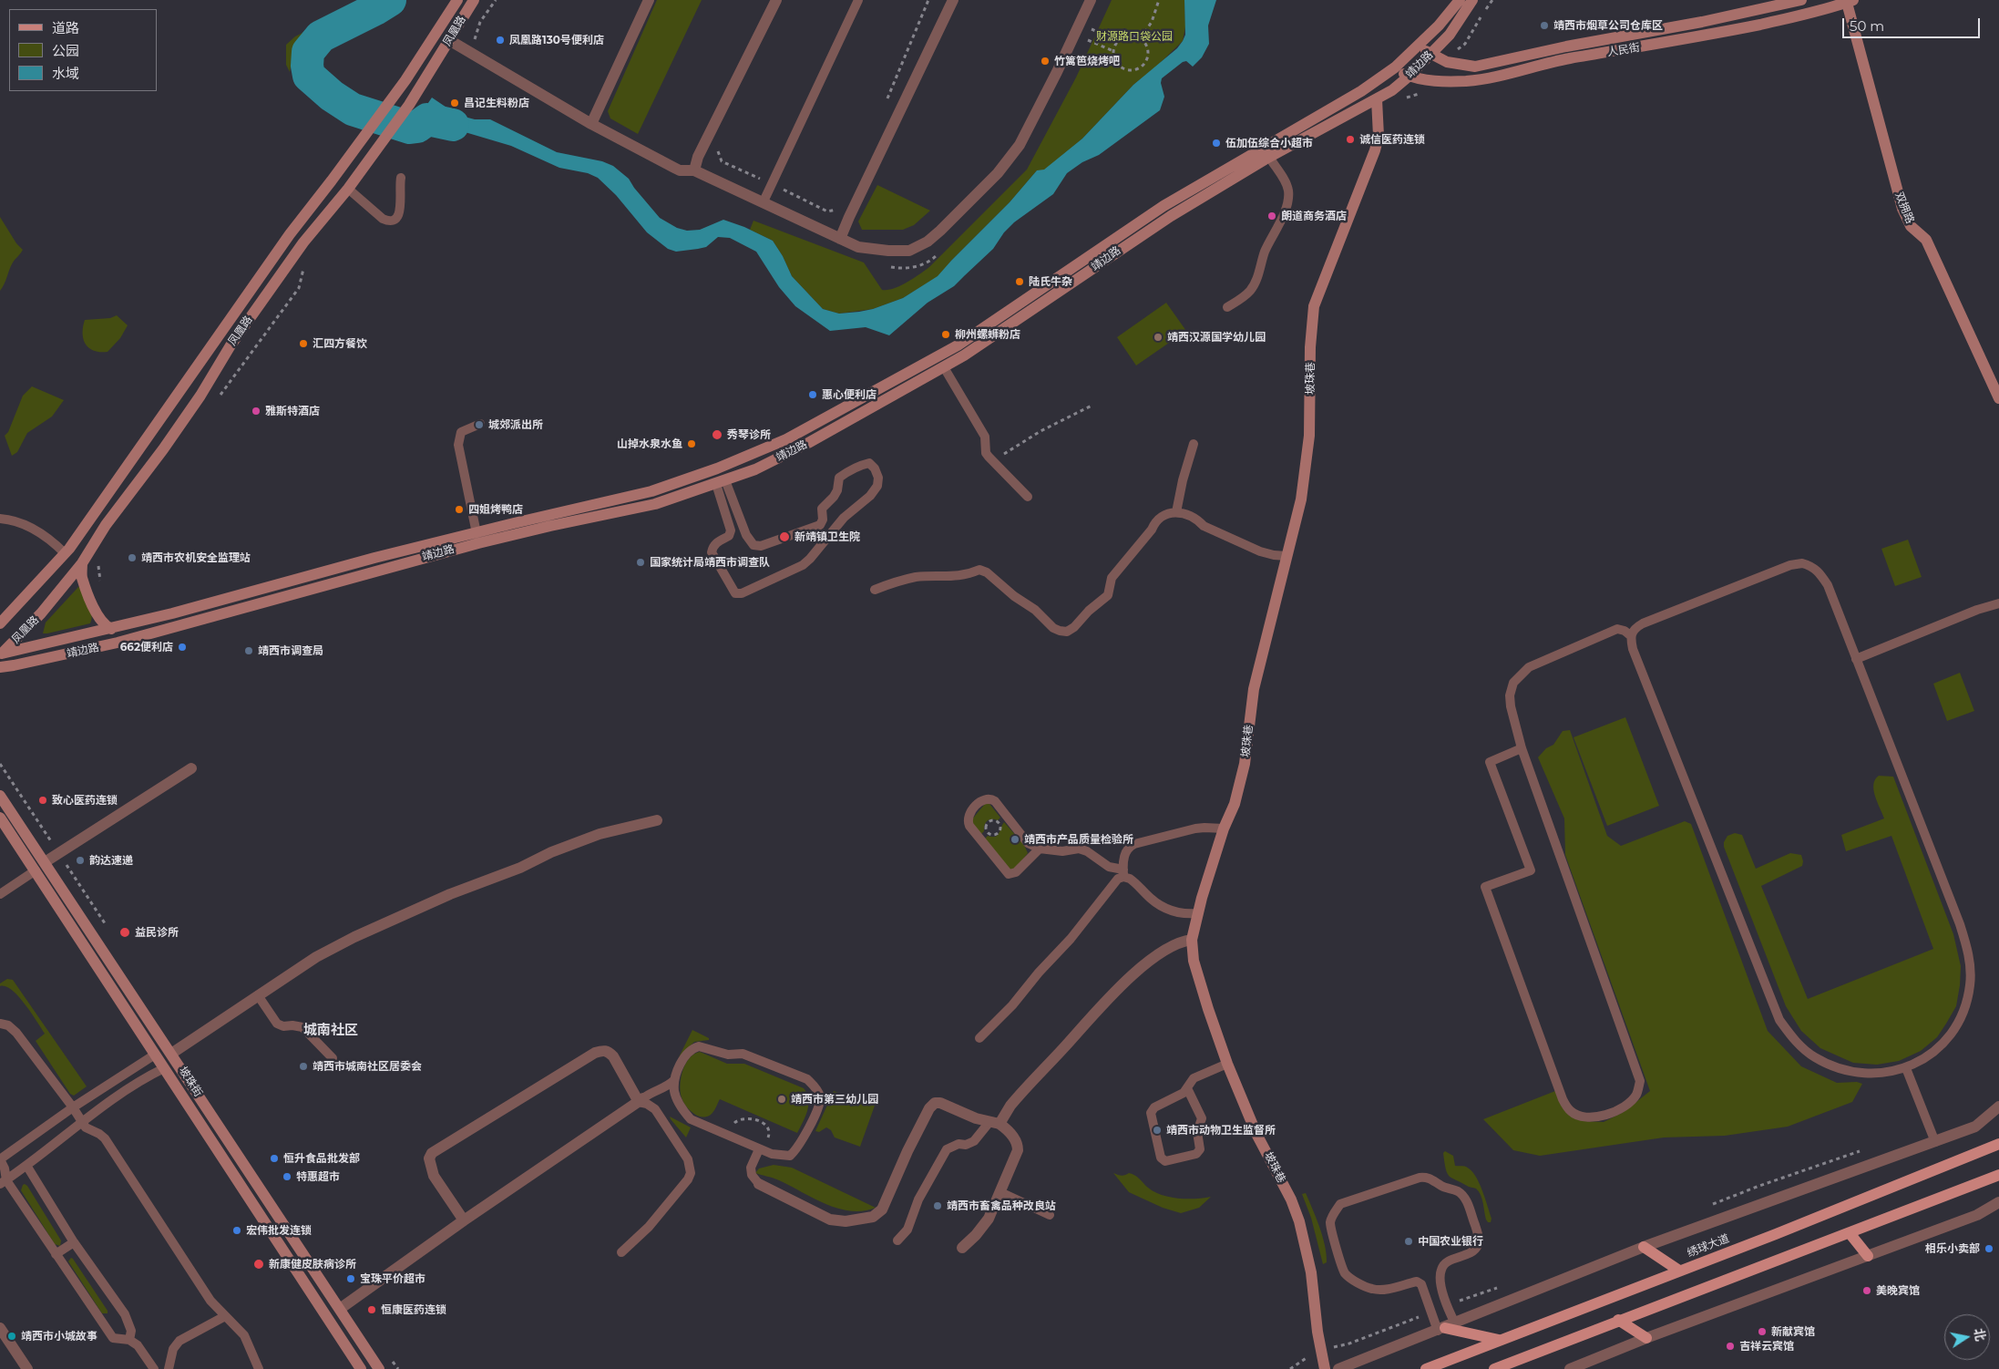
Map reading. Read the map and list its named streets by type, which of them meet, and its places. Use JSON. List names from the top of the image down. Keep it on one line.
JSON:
{"streets":{"main road":["凤凰路","人民街","靖边路","双拥路","坡珠巷","坡珠街","绣球大道"]},"crossings":[["凤凰路","靖边路"],["人民街","靖边路"],["人民街","双拥路"],["靖边路","坡珠巷"]],"districts":["城南社区"],"parks":["财源路口袋公园"],"places":["靖西市烟草公司仓库区","凤凰路130号便利店","竹篱笆烧烤吧","昌记生料粉店","诚信医药连锁","伍加伍综合小超市","朗道商务酒店","陆氏牛杂","柳州螺蛳粉店","靖西汉源国学幼儿园","汇四方餐饮","惠心便利店","雅斯特酒店","城郊派出所","秀琴诊所","山掉水泉水鱼","四姐烤鸭店","新靖镇卫生院","靖西市农机安全监理站","国家统计局靖西市调查队","662便利店","靖西市调查局","致心医药连锁","靖西市产品质量检验所","韵达速递","益民诊所","靖西市城南社区居委会","靖西市第三幼儿园","靖西市动物卫生监督所","恒升食品批发部","特惠超市","靖西市畜禽品种改良站","宏伟批发连锁","中国农业银行","相乐小卖部","新康健皮肤病诊所","宝珠平价超市","美晚宾馆","恒康医药连锁","新献宾馆","靖西市小城故事","吉祥云宾馆"],"legend":["道路","公园","水域"],"scale_bar":"50 m","north":"right"}
